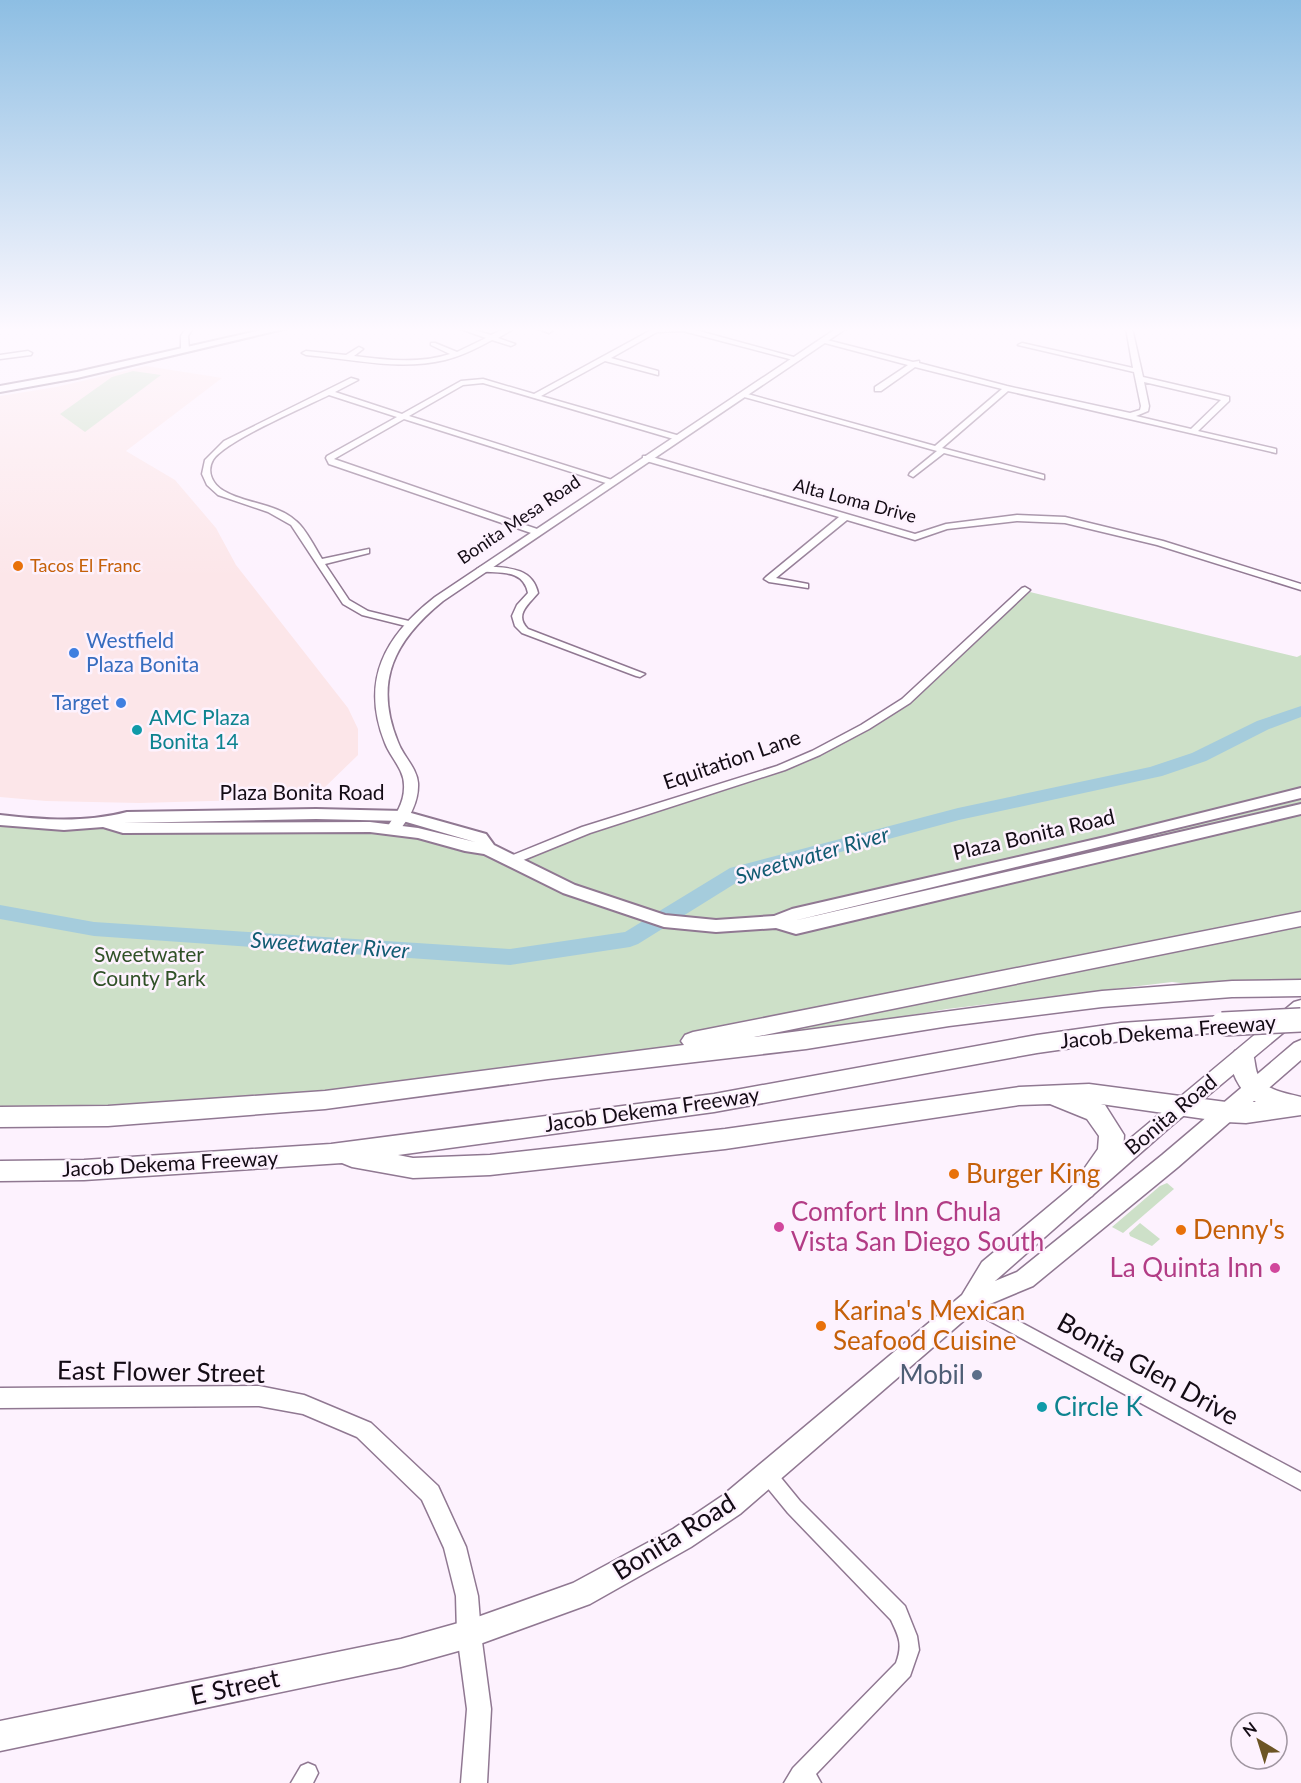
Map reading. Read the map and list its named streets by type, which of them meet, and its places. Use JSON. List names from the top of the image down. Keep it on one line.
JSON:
{"streets":{"highway":["Jacob Dekema Freeway"],"main road":["Plaza Bonita Road","Bonita Road","E Street"],"street":["Alta Loma Drive","Bonita Mesa Road","Equitation Lane","Bonita Glen Drive","East Flower Street"]},"crossings":[["Alta Loma Drive","Bonita Mesa Road"],["Bonita Mesa Road","Plaza Bonita Road"],["Equitation Lane","Plaza Bonita Road"],["Bonita Road","Bonita Glen Drive"],["Bonita Road","East Flower Street"],["Bonita Road","E Street"],["East Flower Street","E Street"]],"water":["Sweetwater River"],"parks":["Sweetwater County Park"],"places":["Tacos El Franc","Westfield Plaza Bonita","Target","AMC Plaza Bonita 14","Burger King","Comfort Inn Chula Vista San Diego South","Denny's","La Quinta Inn","Karina's Mexican Seafood Cuisine","Mobil","Circle K"],"north":"top left"}
